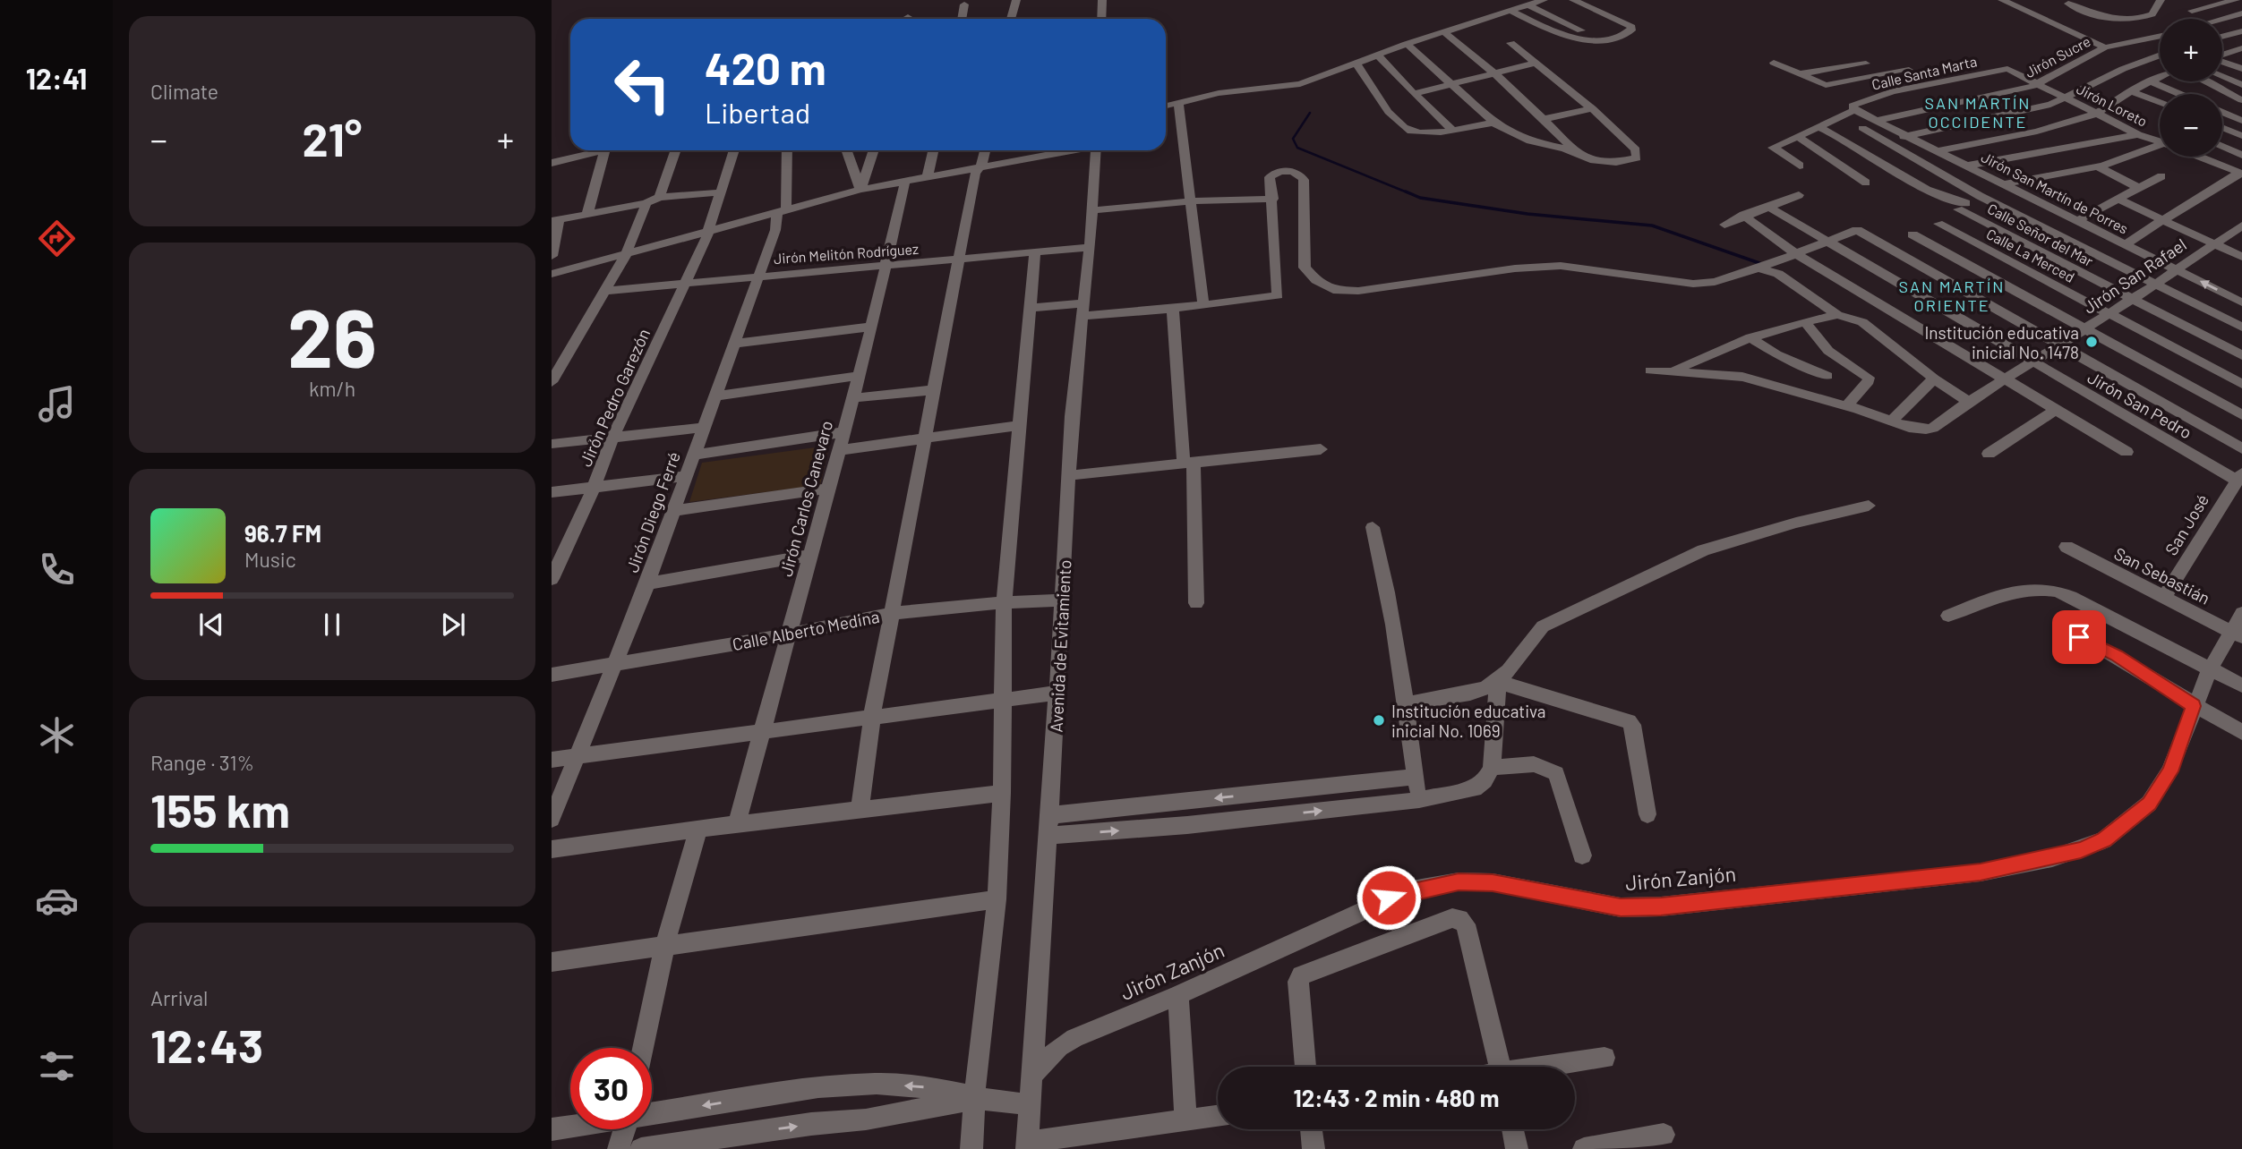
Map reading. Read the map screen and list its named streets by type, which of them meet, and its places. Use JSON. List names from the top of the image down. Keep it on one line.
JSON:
{"streets":{"street":["Jirón Sucre","Calle Santa Marta","Jirón Loreto","Jirón San Martín de Porres","Calle Señor del Mar","Jirón Melitón Rodríguez","Calle La Merced","Jirón San Rafael","Jirón Pedro Garezón","Jirón San Pedro","Jirón Carlos Canevaro","Jirón Diego Ferré","San José","San Sebastián","Calle Alberto Medina","Avenida de Evitamiento","Jirón Zanjón"]},"crossings":[["Jirón Sucre","Jirón Loreto"],["Jirón Sucre","Jirón San Martín de Porres"],["Calle Santa Marta","Jirón Loreto"],["Calle Santa Marta","Jirón San Martín de Porres"],["Jirón San Martín de Porres","Jirón San Rafael"],["Calle Señor del Mar","Jirón San Rafael"],["Jirón Melitón Rodríguez","Jirón Pedro Garezón"],["Jirón Melitón Rodríguez","Jirón Carlos Canevaro"],["Jirón Melitón Rodríguez","Jirón Diego Ferré"],["Jirón Melitón Rodríguez","Avenida de Evitamiento"],["Calle La Merced","Jirón San Rafael"],["Jirón San Rafael","Jirón San Pedro"],["Jirón San Pedro","San José"],["Jirón Carlos Canevaro","Calle Alberto Medina"],["Jirón Diego Ferré","Calle Alberto Medina"],["San José","San Sebastián"],["San Sebastián","Jirón Zanjón"],["Calle Alberto Medina","Avenida de Evitamiento"],["Avenida de Evitamiento","Jirón Zanjón"]],"districts":["SAN MARTÍN OCCIDENTE","SAN MARTÍN ORIENTE"],"places":["Institución educativa inicial No. 1478","Institución educativa inicial No. 1069"],"page":{"tabs":"12:41","tile":["Climate",["26","km/h"],["Range · 31%","155 km"],["Arrival","12:43"]],"map_buttons":["+","−"],"turn":["420 m","Libertad"],"heat":["−","21°","+"],"song":["96.7 FM","Music"],"limit":"30","trip":"12:43 · 2 min · 480 m"}}
